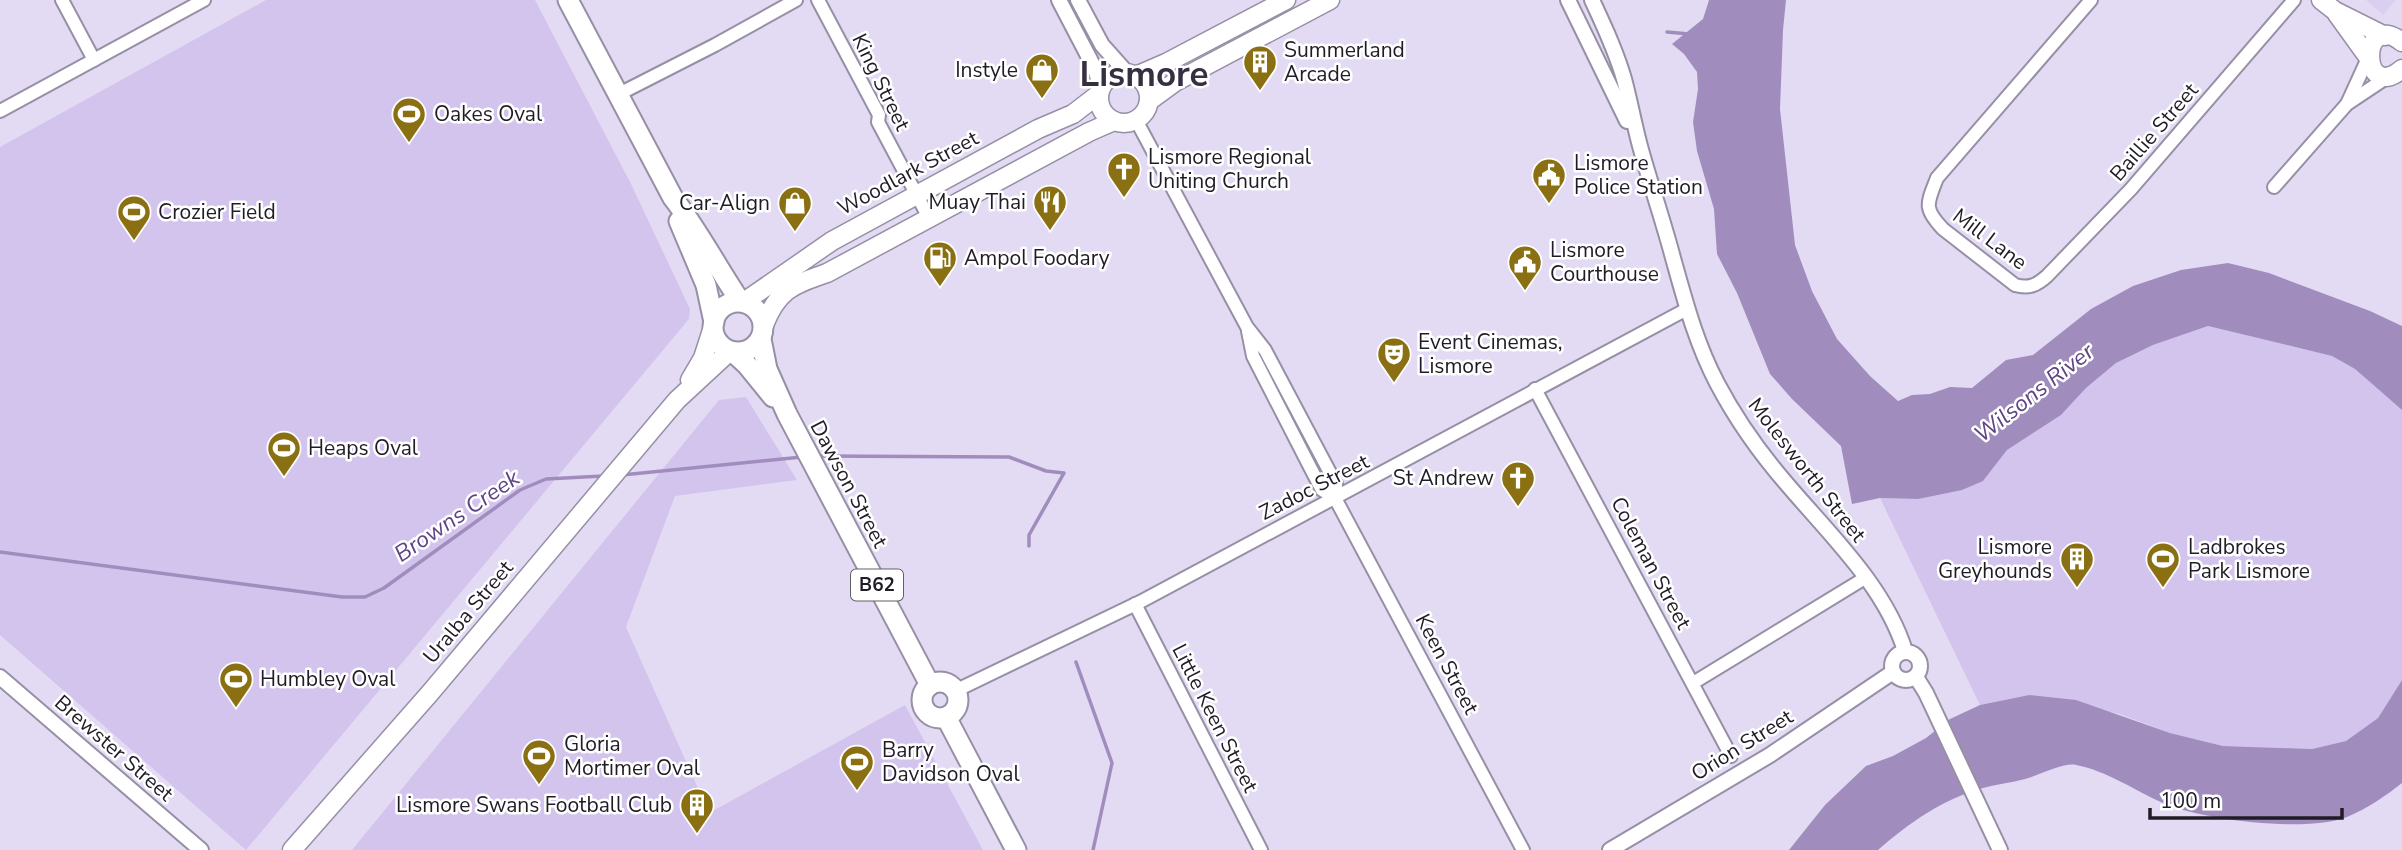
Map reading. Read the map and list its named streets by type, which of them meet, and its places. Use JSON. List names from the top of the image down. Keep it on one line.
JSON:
{"streets":{"main road":["Woodlark Street","Dawson Street","B62","Uralba Street"],"street":["King Street","Baillie Street","Mill Lane","Molesworth Street","Zadoc Street","Coleman Street","Keen Street","Little Keen Street","Orion Street","Brewster Street"]},"crossings":[["King Street","Woodlark Street"],["Baillie Street","Mill Lane"],["Woodlark Street","Dawson Street"],["Woodlark Street","B62"],["Woodlark Street","Uralba Street"],["Woodlark Street","Keen Street"],["Molesworth Street","Zadoc Street"],["Molesworth Street","Orion Street"],["Dawson Street","Zadoc Street"],["Dawson Street","B62"],["Dawson Street","Uralba Street"],["Zadoc Street","Coleman Street"],["Zadoc Street","B62"],["Zadoc Street","Keen Street"],["Zadoc Street","Little Keen Street"],["B62","Uralba Street"]],"districts":["Lismore"],"water":["Wilsons River","Browns Creek"],"places":{"building":["Summerland Arcade","Lismore Greyhounds","Lismore Swans Football Club"],"shop":["Instyle","Car-Align"],"sports":["Oakes Oval","Crozier Field","Heaps Oval","Ladbrokes Park Lismore","Humbley Oval","Gloria Mortimer Oval","Barry Davidson Oval"],"church":["Lismore Regional Uniting Church","St Andrew"],"public building":["Lismore Police Station","Lismore Courthouse"],"restaurant":["Muay Thai"],"fuel station":["Ampol Foodary"],"theatre":["Event Cinemas, Lismore"]},"scale_bar":"100 m"}
